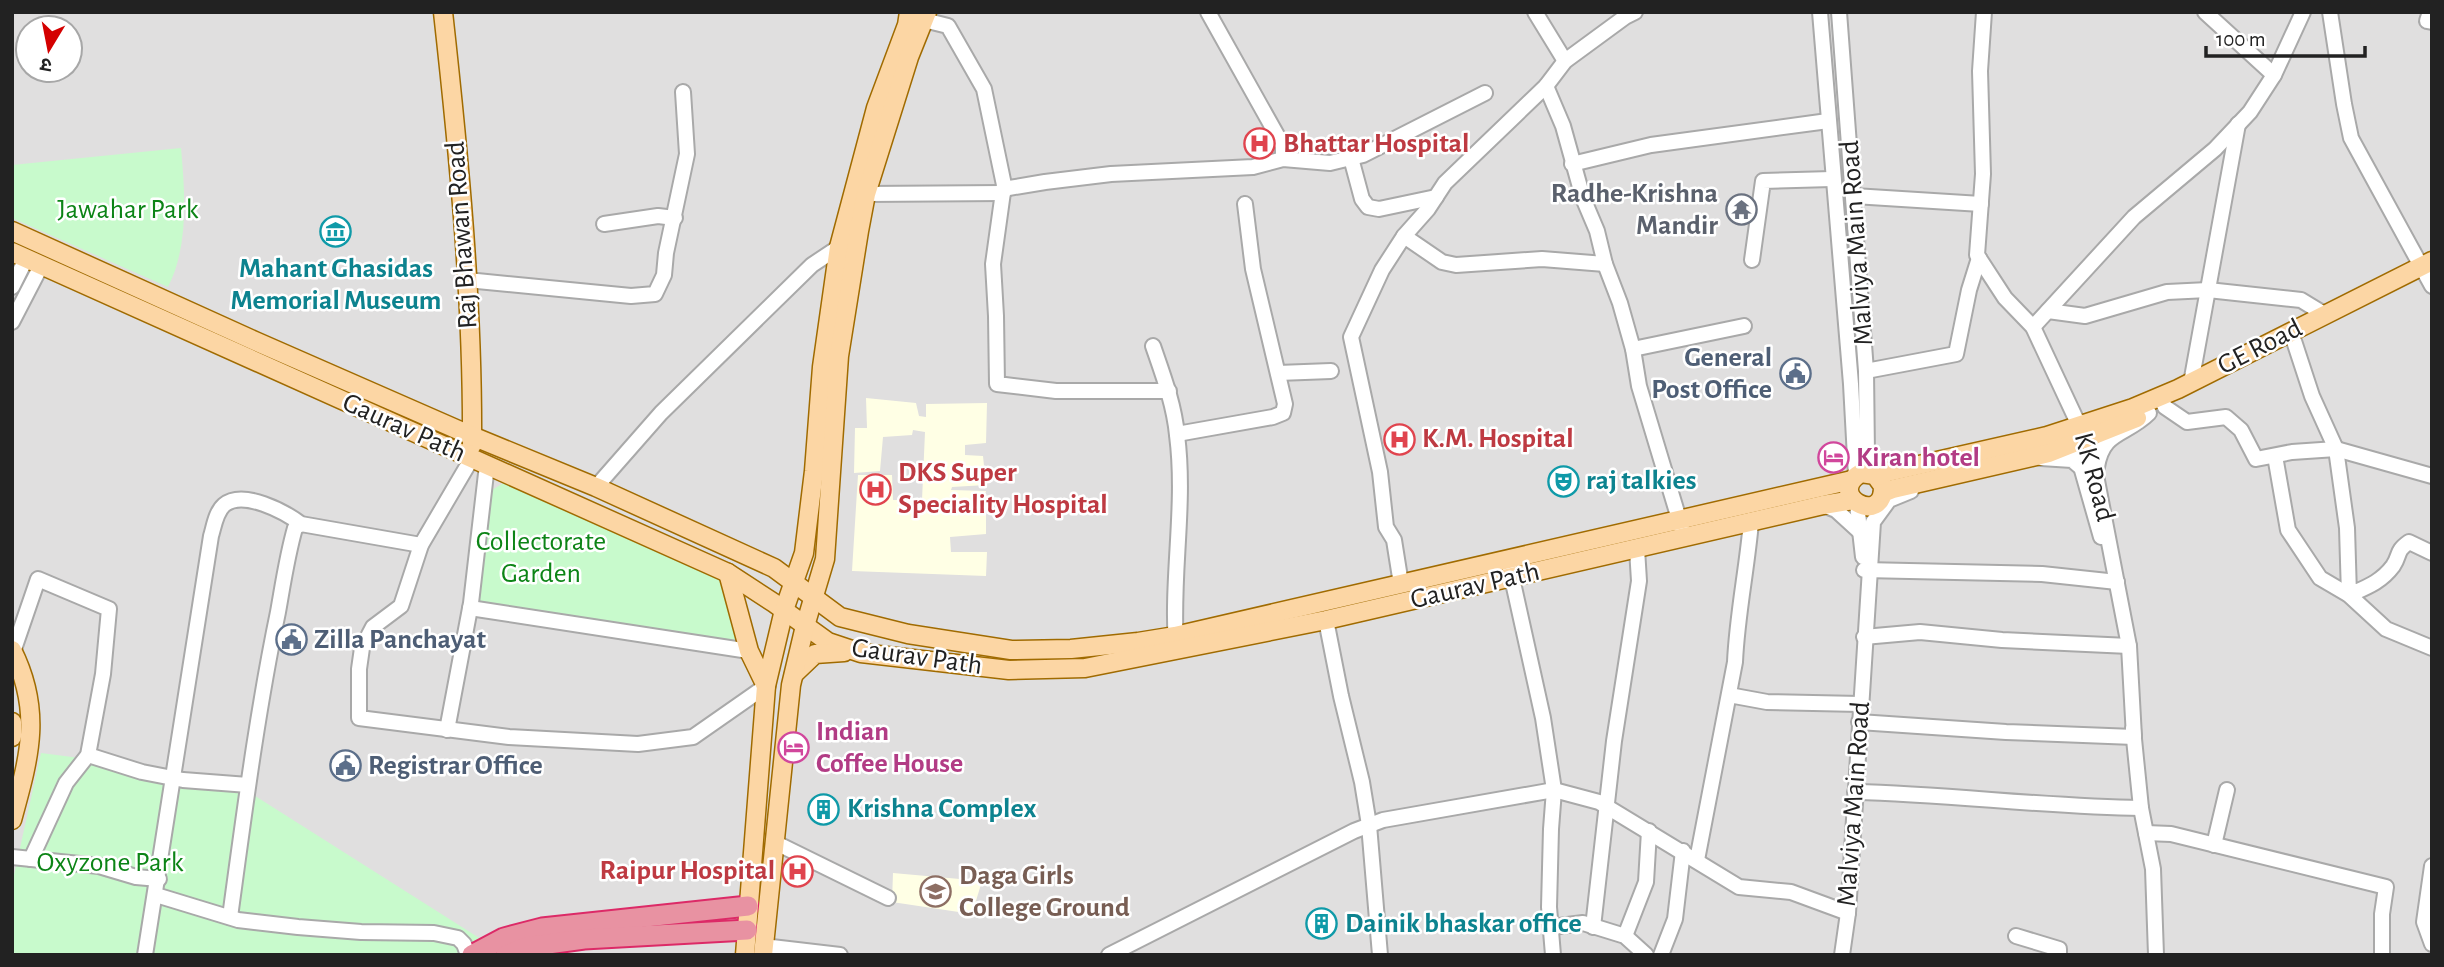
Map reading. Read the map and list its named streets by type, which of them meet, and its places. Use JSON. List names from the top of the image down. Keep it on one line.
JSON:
{"streets":{"main road":["Raj Bhawan Road","GE Road","Gaurav Path"],"street":["Malviya Main Road","KK Road"]},"crossings":[["Raj Bhawan Road","Gaurav Path"],["Malviya Main Road","Gaurav Path"],["GE Road","KK Road"]],"parks":["Jawahar Park","Collectorate Garden","Oxyzone Park"],"places":{"hospital":["Bhattar Hospital","K.M. Hospital","DKS Super Speciality Hospital","Raipur Hospital"],"temple":["Radhe-Krishna Mandir"],"museum":["Mahant Ghasidas Memorial Museum"],"public building":["General Post Office","Zilla Panchayat","Registrar Office"],"hotel":["Kiran hotel","Indian Coffee House"],"theatre":["raj talkies"],"building":["Krishna Complex","Dainik bhaskar office"],"school or university":["Daga Girls College Ground"]},"scale_bar":"100 m","north":"bottom"}
